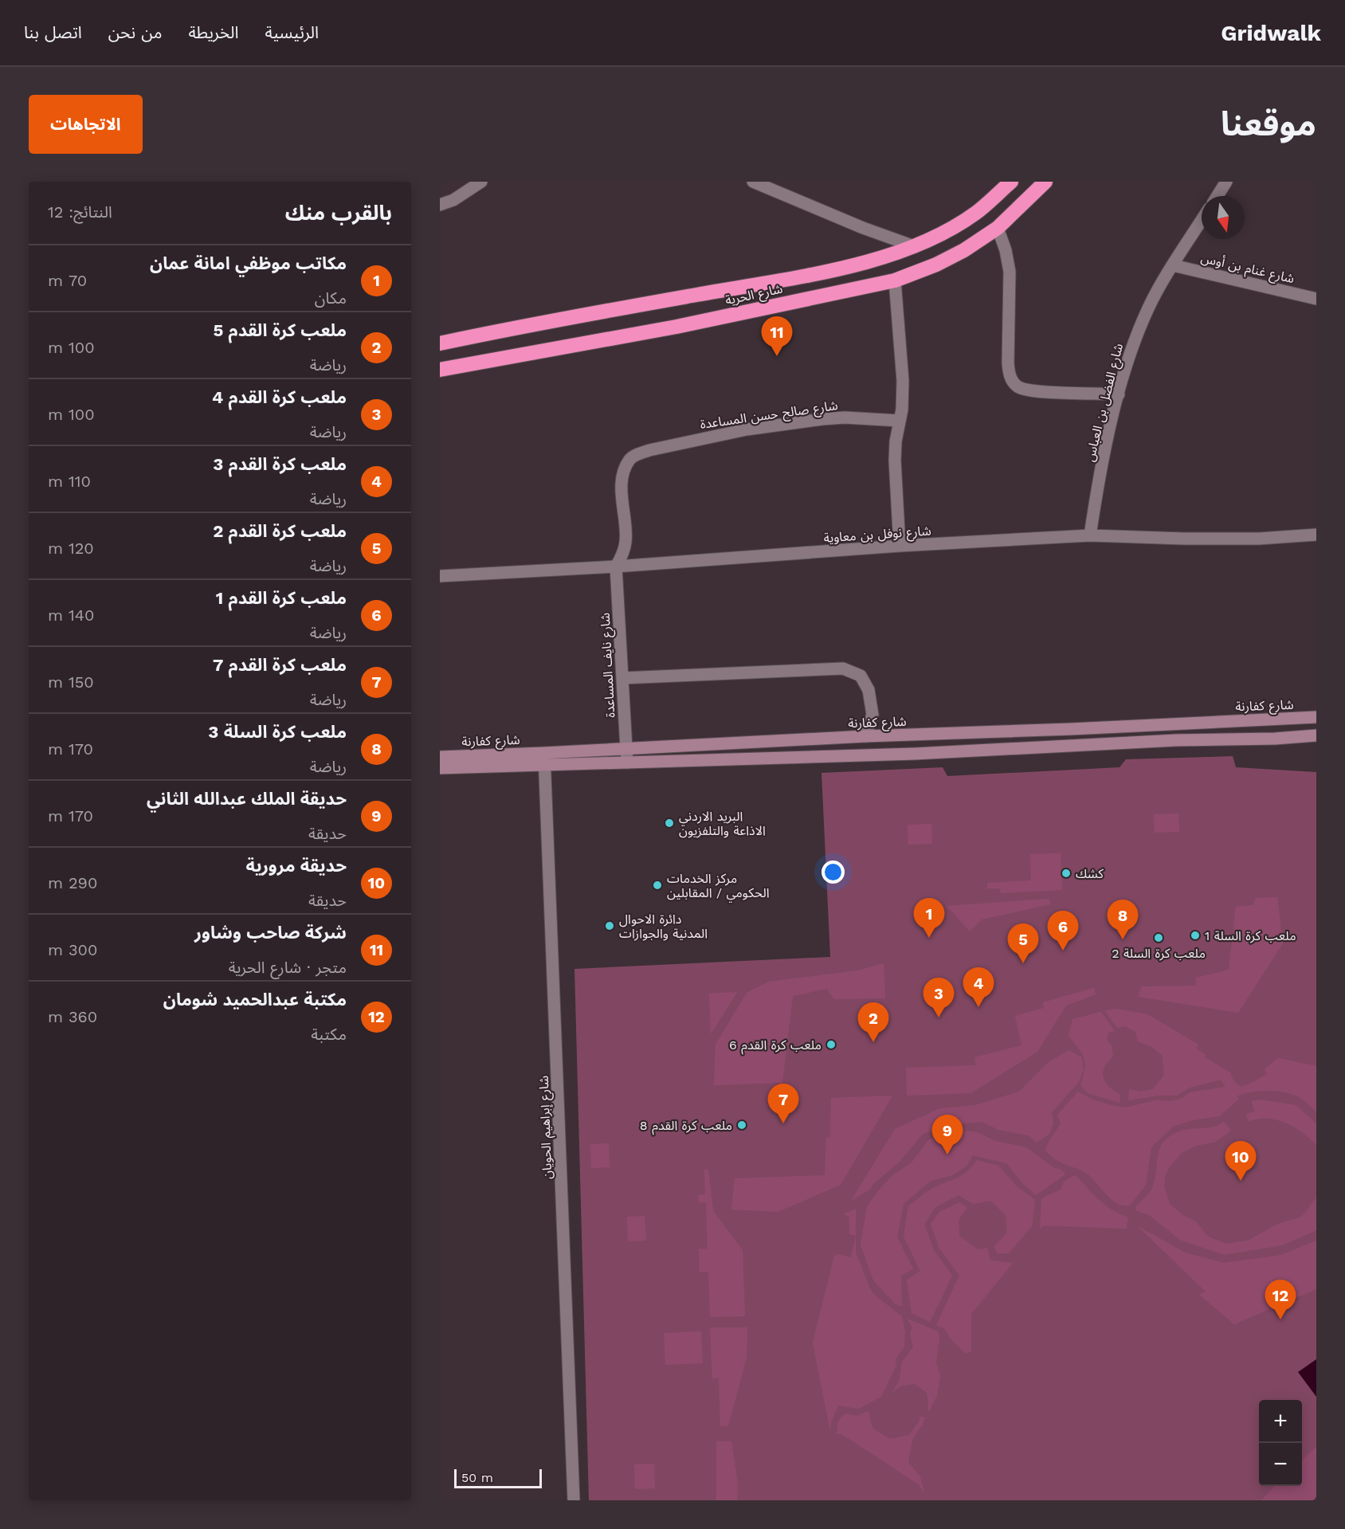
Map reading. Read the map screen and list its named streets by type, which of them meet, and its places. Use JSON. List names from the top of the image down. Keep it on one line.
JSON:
{"streets":{"highway":["شارع الحرية"],"street":["شارع غنام بن أوس","شارع الفضل بن العباس","شارع صالح حسن المساعدة","شارع نوفل بن معاوية","شارع نايف المساعدة","شارع كفارنة","شارع إبراهيم الحويان"]},"crossings":[["شارع غنام بن أوس","شارع الفضل بن العباس"],["شارع الفضل بن العباس","شارع نوفل بن معاوية"],["شارع صالح حسن المساعدة","شارع نوفل بن معاوية"],["شارع صالح حسن المساعدة","شارع نايف المساعدة"],["شارع نوفل بن معاوية","شارع نايف المساعدة"],["شارع نايف المساعدة","شارع كفارنة"],["شارع كفارنة","شارع إبراهيم الحويان"]],"places":["البريد الاردني الاذاعة والتلفزيون","كشك","مركز الخدمات الحكومي / المقابلين","دائرة الاحوال المدنية والجوازات","ملعب كرة السلة 1","ملعب كرة السلة 2","ملعب كرة القدم 6","ملعب كرة القدم 8"],"scale_bar":"50 m","north":"bottom","page":{"header":"Gridwalk","nav":["الرئيسية","الخريطة","من نحن","اتصل بنا"],"title":"موقعنا","buttons":"الاتجاهات","heading":["بالقرب منك","النتائج: 12"],"list":[{"mark":"1","name":"مكاتب موظفي امانة عمان","note":"مكان","value":"70 m"},{"mark":"2","name":"ملعب كرة القدم 5","note":"رياضة","value":"100 m"},{"mark":"3","name":"ملعب كرة القدم 4","note":"رياضة","value":"100 m"},{"mark":"4","name":"ملعب كرة القدم 3","note":"رياضة","value":"110 m"},{"mark":"5","name":"ملعب كرة القدم 2","note":"رياضة","value":"120 m"},{"mark":"6","name":"ملعب كرة القدم 1","note":"رياضة","value":"140 m"},{"mark":"7","name":"ملعب كرة القدم 7","note":"رياضة","value":"150 m"},{"mark":"8","name":"ملعب كرة السلة 3","note":"رياضة","value":"170 m"},{"mark":"9","name":"حديقة الملك عبدالله الثاني","note":"حديقة","value":"170 m"},{"mark":"10","name":"حديقة مرورية","note":"حديقة","value":"290 m"},{"mark":"11","name":"شركة صاحب وشاور","note":"متجر · شارع الحرية","value":"300 m"},{"mark":"12","name":"مكتبة عبدالحميد شومان","note":"مكتبة","value":"360 m"}],"pins":["11","1","8","6","5","4","3","2","7","9","10","12"],"map_buttons":["+","−"],"scale":"50 m"}}
